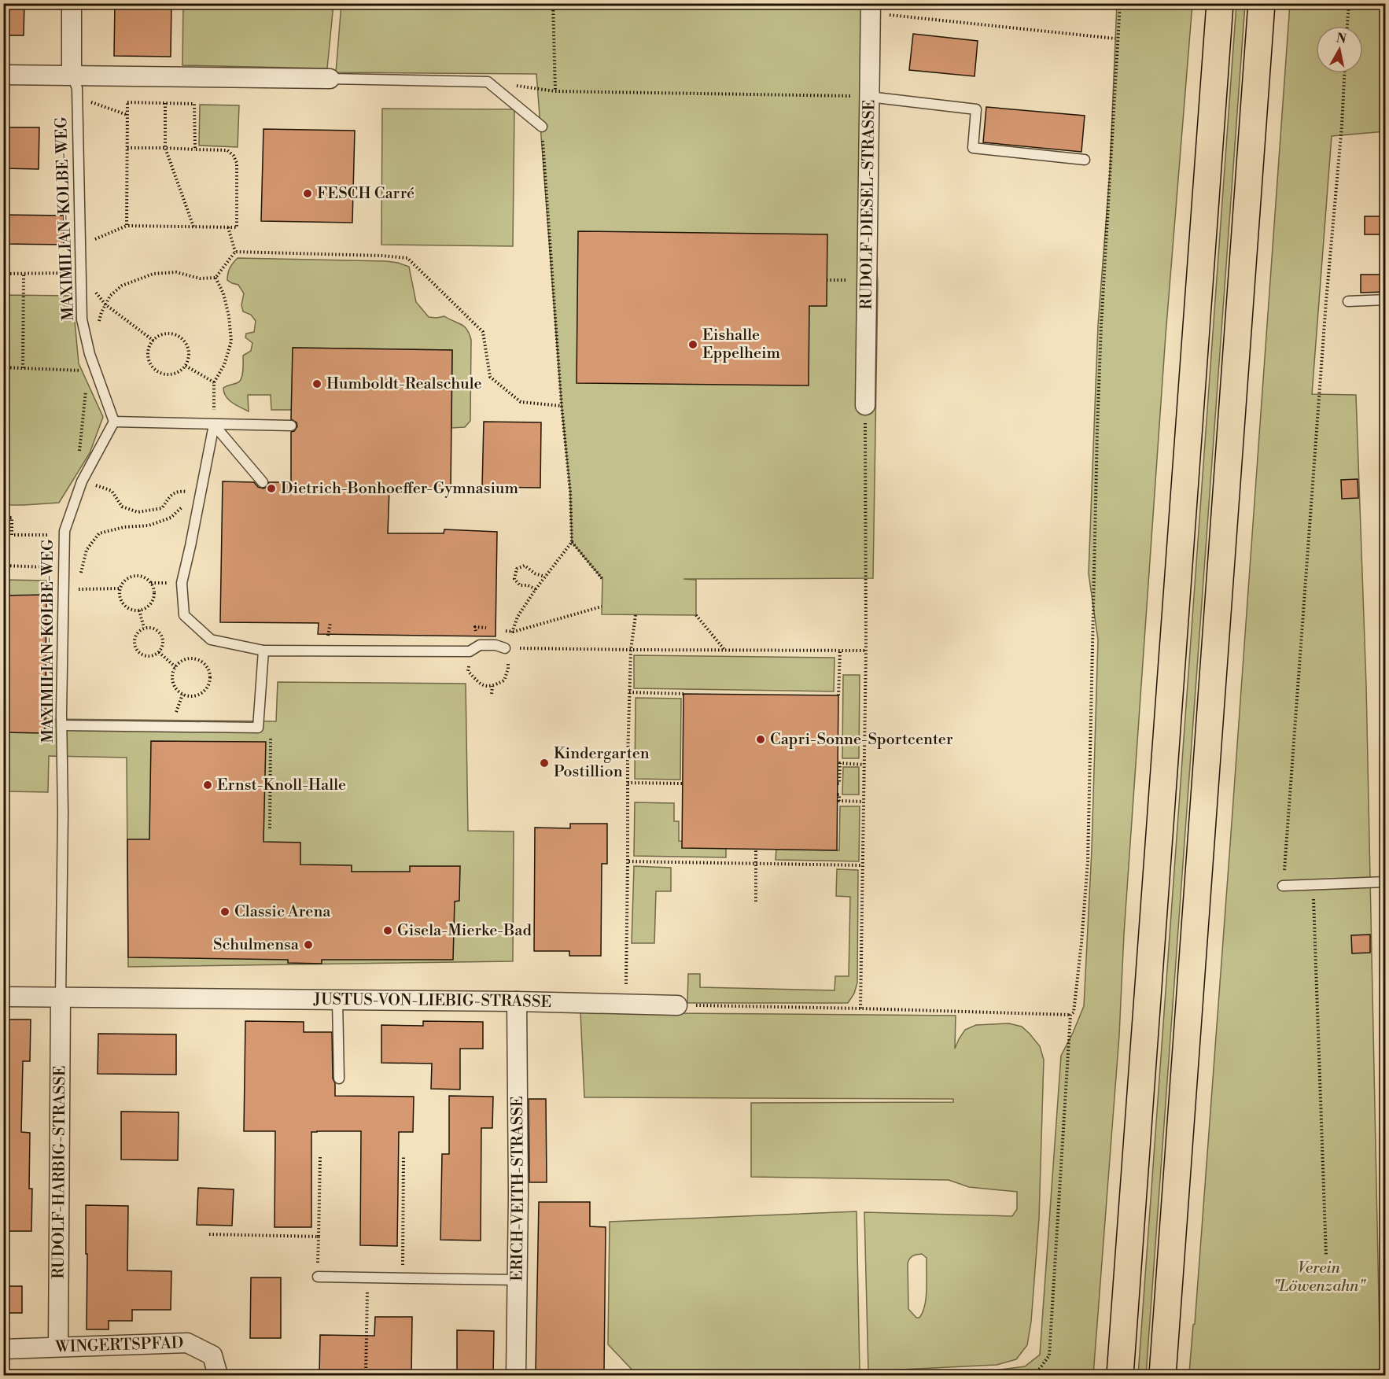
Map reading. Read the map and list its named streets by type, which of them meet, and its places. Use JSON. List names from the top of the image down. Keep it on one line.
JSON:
{"streets":{"street":["RUDOLF-DIESEL-STRASSE","JUSTUS-VON-LIEBIG-STRASSE","RUDOLF-HARBIG-STRASSE","ERICH-VEITH-STRASSE","WINGERTSPFAD"],"lane":["MAXIMILIAN-KOLBE-WEG"]},"crossings":[["MAXIMILIAN-KOLBE-WEG","JUSTUS-VON-LIEBIG-STRASSE"],["MAXIMILIAN-KOLBE-WEG","RUDOLF-HARBIG-STRASSE"],["JUSTUS-VON-LIEBIG-STRASSE","RUDOLF-HARBIG-STRASSE"],["JUSTUS-VON-LIEBIG-STRASSE","ERICH-VEITH-STRASSE"],["RUDOLF-HARBIG-STRASSE","WINGERTSPFAD"]],"parks":["Verein \"Löwenzahn\""],"places":["FESCH Carré","Eishalle Eppelheim","Humboldt-Realschule","Dietrich-Bonhoeffer-Gymnasium","Capri-Sonne-Sportcenter","Kindergarten Postillion","Ernst-Knoll-Halle","Classic Arena","Gisela-Mierke-Bad","Schulmensa"],"north":"top"}
